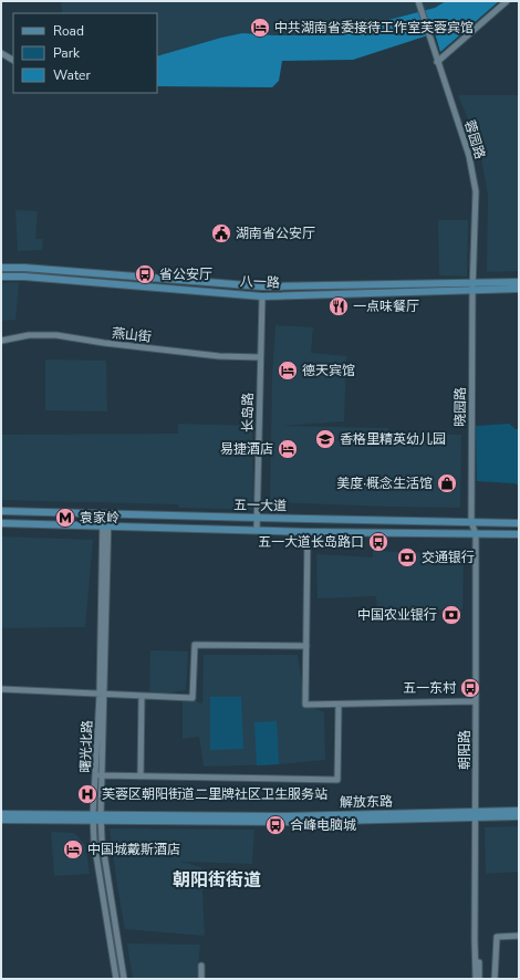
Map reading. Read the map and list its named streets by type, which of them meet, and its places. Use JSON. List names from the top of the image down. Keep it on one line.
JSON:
{"streets":{"main road":["八一路","五一大道","解放东路"],"street":["蓉园路","燕山街","晓园路","长岛路","曙光北路","朝阳路"]},"crossings":[["蓉园路","八一路"],["蓉园路","晓园路"],["八一路","晓园路"],["八一路","长岛路"],["燕山街","长岛路"],["晓园路","五一大道"],["晓园路","朝阳路"],["长岛路","五一大道"],["五一大道","曙光北路"],["五一大道","朝阳路"],["曙光北路","解放东路"],["朝阳路","解放东路"]],"districts":["朝阳街街道"],"places":{"hotel":["中共湖南省委接待工作室芙蓉宾馆","德天宾馆","易捷酒店","中国城戴斯酒店"],"public building":["湖南省公安厅"],"bus stop":["省公安厅","五一大道长岛路口","五一东村","合峰电脑城"],"restaurant":["一点味餐厅"],"school or university":["香格里精英幼儿园"],"shop":["美度·概念生活馆"],"metro station":["袁家岭"],"bank":["交通银行","中国农业银行"],"hospital":["芙蓉区朝阳街道二里牌社区卫生服务站"]},"legend":["Road","Park","Water"]}
